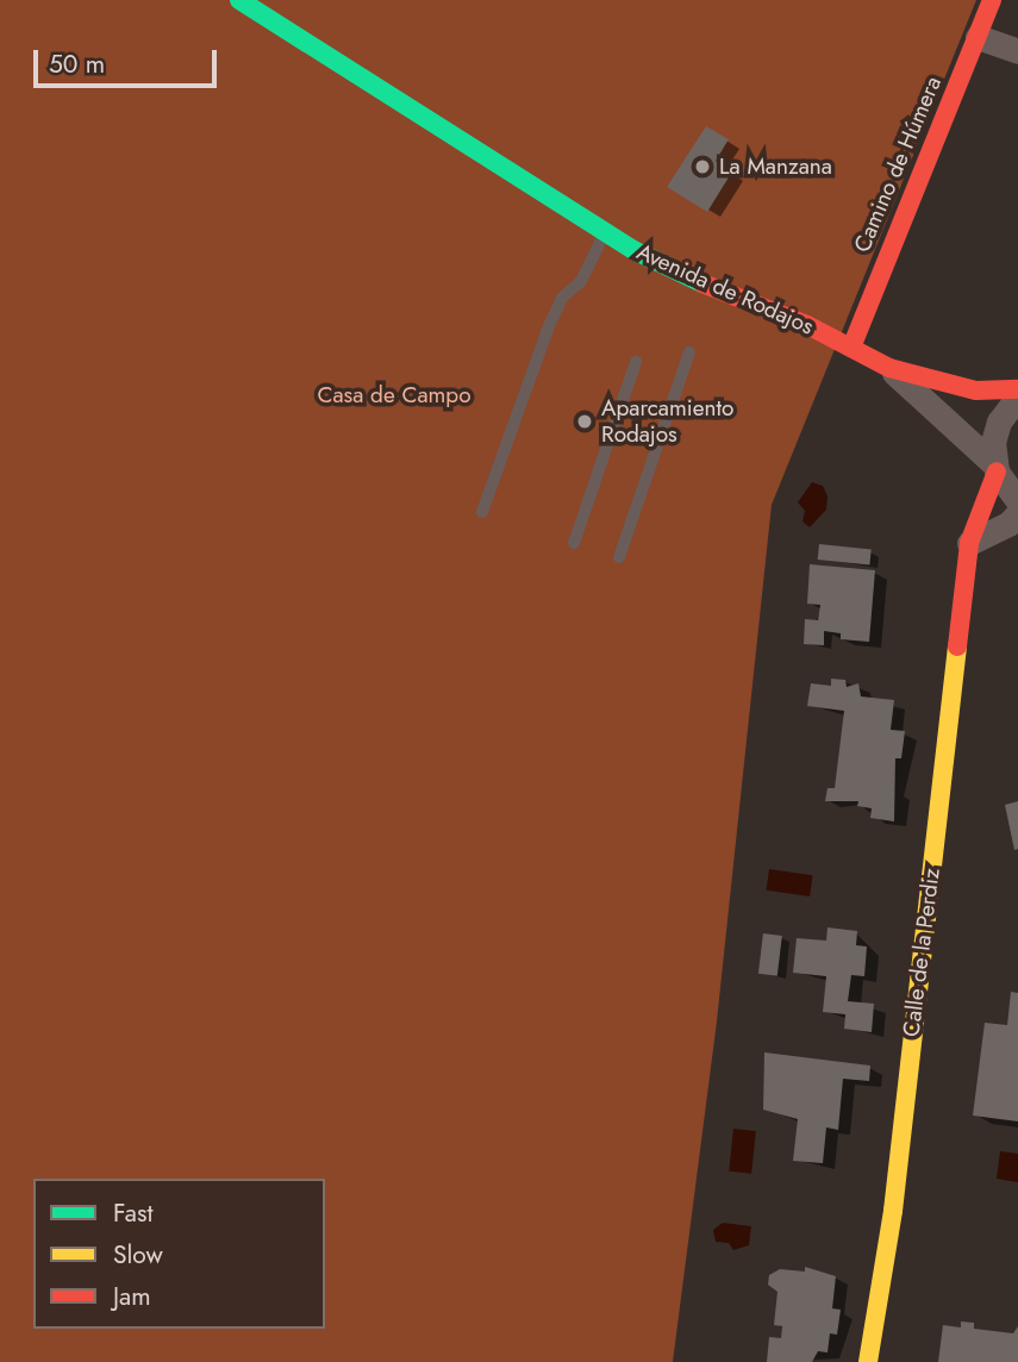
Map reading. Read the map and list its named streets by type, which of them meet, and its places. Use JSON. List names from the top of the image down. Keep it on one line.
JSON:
{"streets":{"street":["Camino de Húmera","Avenida de Rodajos","Calle de la Perdiz"]},"crossings":[["Camino de Húmera","Avenida de Rodajos"],["Avenida de Rodajos","Calle de la Perdiz"]],"parks":["Casa de Campo"],"places":["La Manzana","Aparcamiento Rodajos"],"legend":["Fast","Slow","Jam"],"scale_bar":"50 m"}
